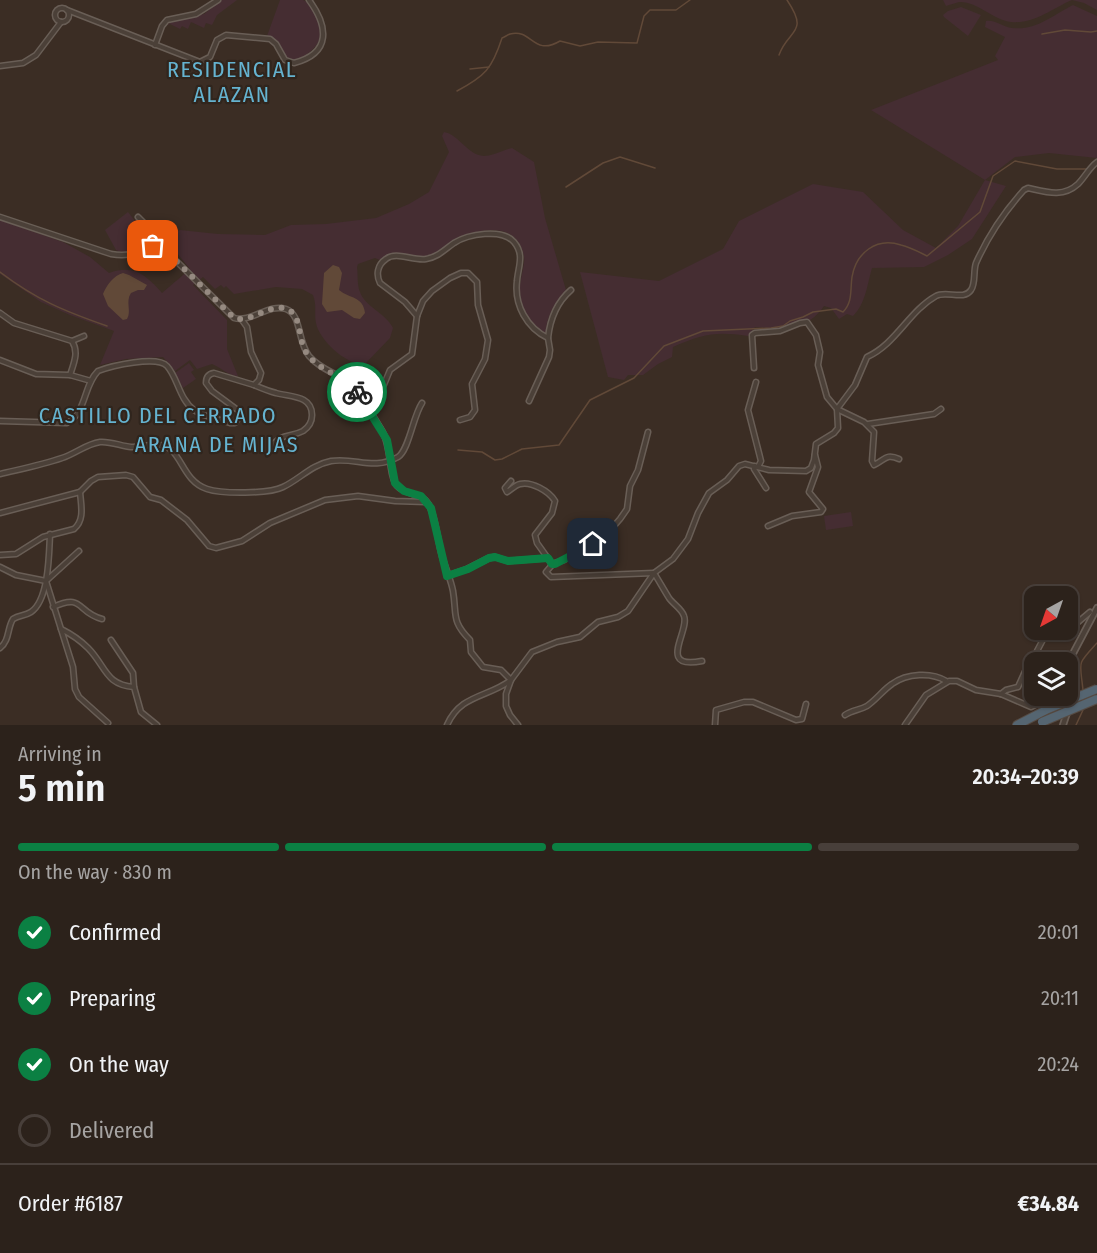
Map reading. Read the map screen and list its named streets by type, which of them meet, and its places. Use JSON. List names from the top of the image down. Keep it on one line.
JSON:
{"districts":["RESIDENCIAL ALAZAN","CASTILLO DEL CERRADO","ARANA DE MIJAS"],"north":"bottom left","page":{"heading":["5 min","Arriving in","20:34–20:39"],"panel":["Order #6187","€34.84"],"bar":"On the way · 830 m","list":[["Confirmed","20:01"],["Preparing","20:11"],["On the way","20:24"],"Delivered"]}}
